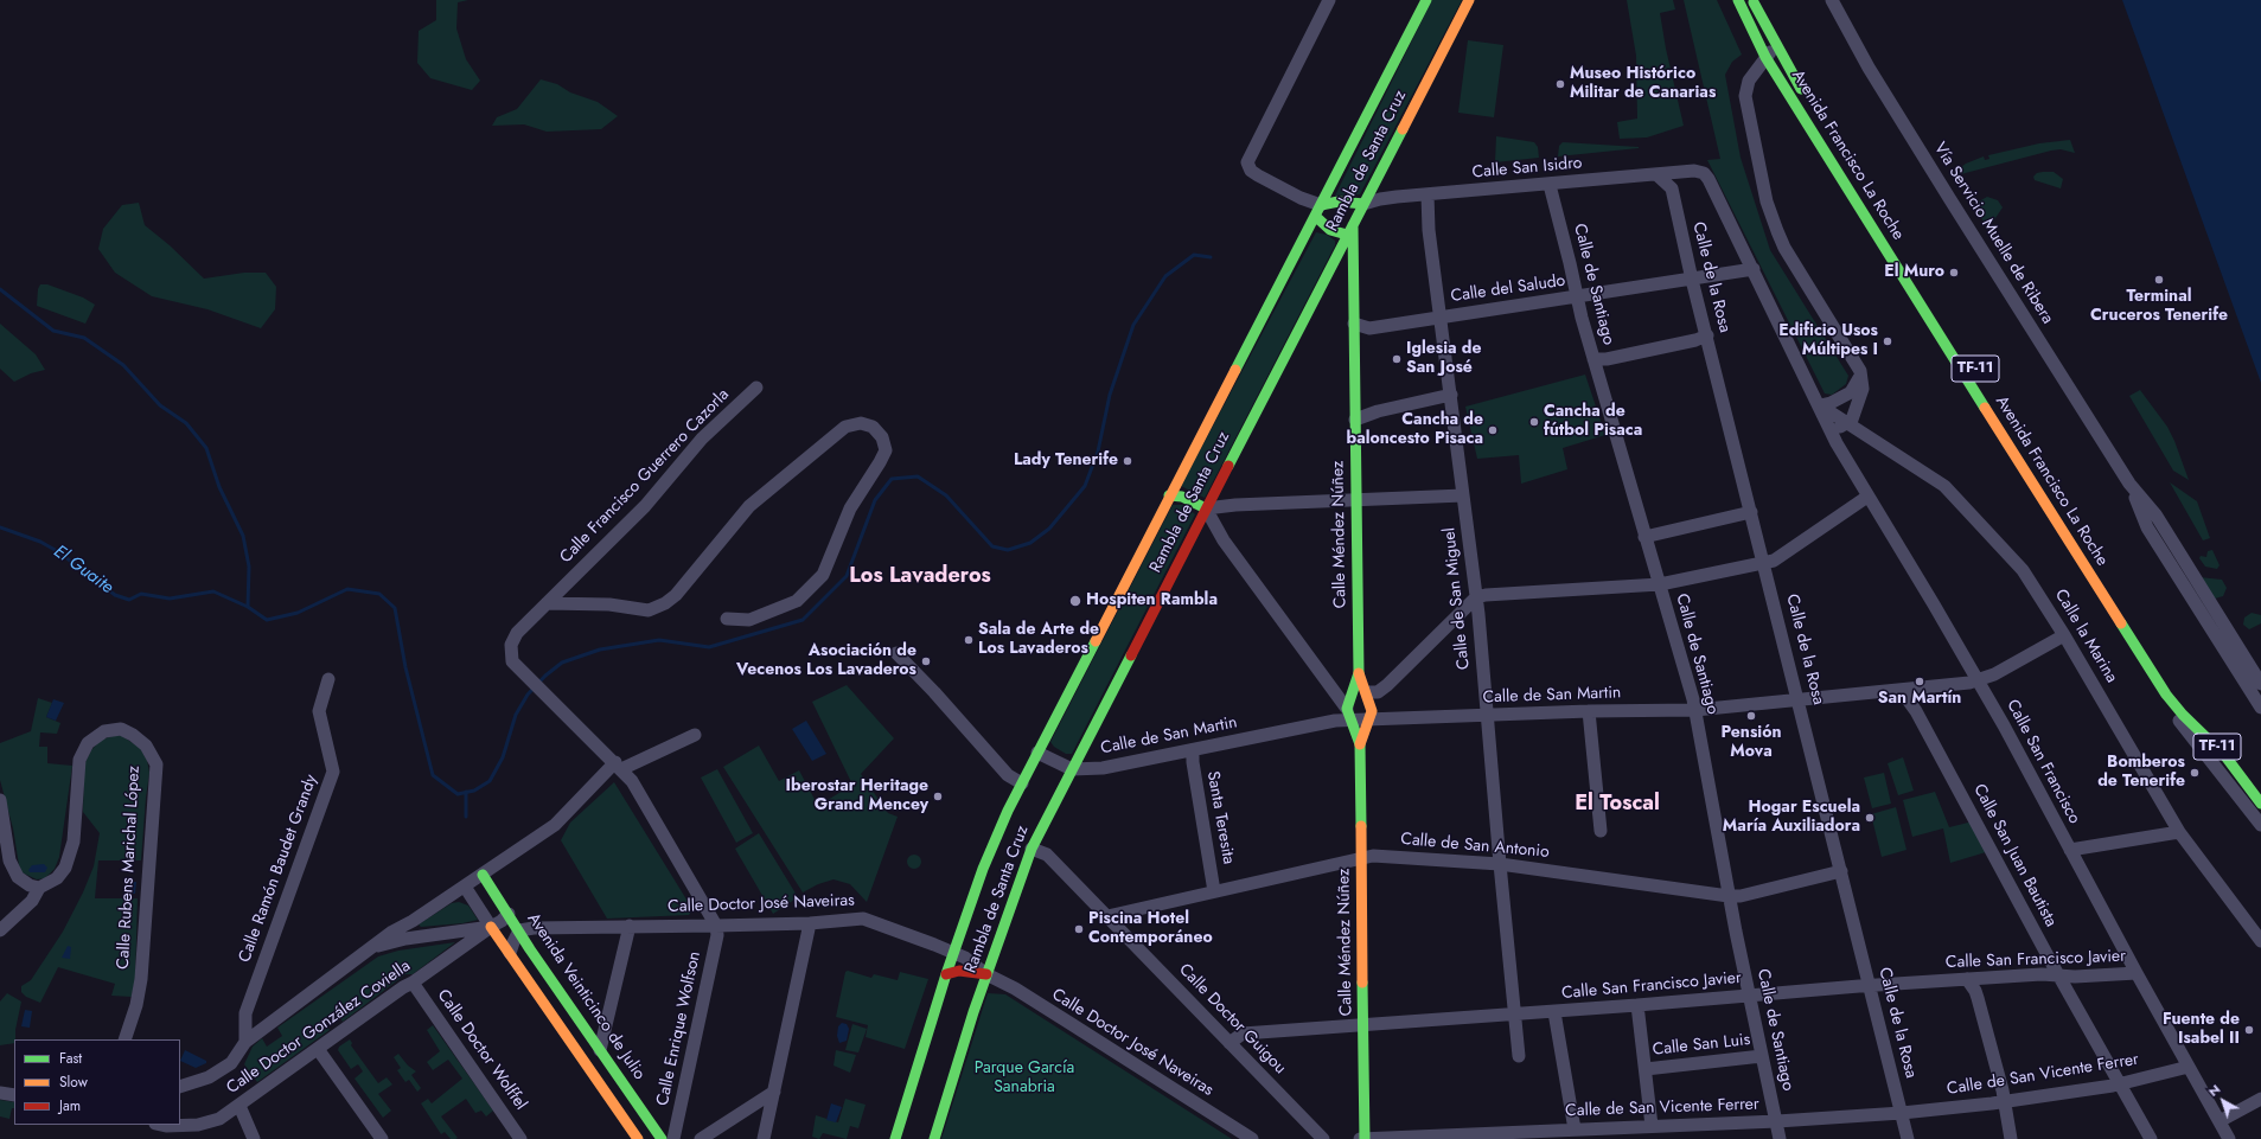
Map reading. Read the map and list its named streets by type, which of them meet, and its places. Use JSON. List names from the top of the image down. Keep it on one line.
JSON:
{"streets":{"main road":["Avenida Francisco La Roche","Rambla de Santa Cruz","TF-11","Calle Méndez Núñez","Avenida Veinticinco de Julio"],"street":["Calle San Isidro","Vía Servicio Muelle de Ribera","Calle de la Rosa","Calle de Santiago","Calle del Saludo","Calle Francisco Guerrero Cazorla","Calle de San Miguel","Calle la Marina","Calle de San Martin","Calle San Francisco","Santa Teresita","Calle de San Antonio","Calle San Juan Bautista","Calle Rubens Marichal López","Calle Ramón Baudet Grandy","Calle Doctor José Naveiras","Calle San Francisco Javier","Calle Doctor Guigou","Calle Doctor González Coviella","Calle Enrique Wolfson","Calle San Luis","Calle Doctor Wolffel","Calle de San Vicente Ferrer"]},"crossings":[["Avenida Francisco La Roche","TF-11"],["Rambla de Santa Cruz","Calle San Isidro"],["Rambla de Santa Cruz","Calle Méndez Núñez"],["Rambla de Santa Cruz","Calle de San Martin"],["Rambla de Santa Cruz","Calle Doctor José Naveiras"],["Rambla de Santa Cruz","Calle Doctor Guigou"],["Calle San Isidro","Calle de la Rosa"],["Calle San Isidro","Calle de Santiago"],["Calle San Isidro","Calle de San Miguel"],["Calle San Isidro","Calle San Francisco"],["Calle de la Rosa","Calle del Saludo"],["Calle de la Rosa","Calle de San Martin"],["Calle de la Rosa","Calle de San Antonio"],["Calle de la Rosa","Calle San Francisco Javier"],["Calle de la Rosa","Calle de San Vicente Ferrer"],["Calle de Santiago","Calle del Saludo"],["Calle de Santiago","Calle de San Martin"],["Calle de Santiago","Calle de San Antonio"],["Calle de Santiago","Calle San Francisco Javier"],["Calle de Santiago","Calle San Luis"],["Calle de Santiago","Calle de San Vicente Ferrer"],["Calle del Saludo","Calle Méndez Núñez"],["Calle del Saludo","Calle de San Miguel"],["Calle del Saludo","Calle San Francisco"],["Calle Francisco Guerrero Cazorla","Calle Doctor José Naveiras"],["Calle Francisco Guerrero Cazorla","Calle Enrique Wolfson"],["Calle Méndez Núñez","Calle de San Martin"],["Calle Méndez Núñez","Calle de San Antonio"],["Calle Méndez Núñez","Calle San Francisco Javier"],["Calle Méndez Núñez","Calle de San Vicente Ferrer"],["Calle de San Miguel","Calle de San Martin"],["Calle de San Miguel","Calle de San Antonio"],["Calle de San Miguel","Calle San Francisco Javier"],["Calle la Marina","Calle de San Martin"],["Calle la Marina","Calle San Francisco"],["Calle de San Martin","Calle San Francisco"],["Calle de San Martin","Santa Teresita"],["Calle de San Martin","Calle San Juan Bautista"],["Calle San Francisco","Calle San Francisco Javier"],["Calle San Francisco","Calle de San Vicente Ferrer"],["Santa Teresita","Calle de San Antonio"],["Calle de San Antonio","Calle Doctor Guigou"],["Calle San Juan Bautista","Calle San Francisco Javier"],["Calle San Juan Bautista","Calle de San Vicente Ferrer"],["Calle Doctor José Naveiras","Avenida Veinticinco de Julio"],["Calle Doctor José Naveiras","Calle Enrique Wolfson"],["Calle San Francisco Javier","Calle Doctor Guigou"],["Calle Doctor González Coviella","Calle Doctor Wolffel"]],"districts":["Los Lavaderos","El Toscal"],"water":["El Guaite"],"parks":["Parque García Sanabria"],"places":["Museo Histórico Militar de Canarias","El Muro","Terminal Cruceros Tenerife","Edificio Usos Múltipes I","Iglesia de San José","Cancha de fútbol Pisaca","Cancha de baloncesto Pisaca","Lady Tenerife","Hospiten Rambla","Sala de Arte de Los Lavaderos","Asociación de Vecenos Los Lavaderos","San Martín","Pensión Mova","Bomberos de Tenerife","Iberostar Heritage Grand Mencey","Hogar Escuela María Auxiliadora","Piscina Hotel Contemporáneo","Fuente de Isabel II"],"legend":["Fast","Slow","Jam"],"north":"top left"}
